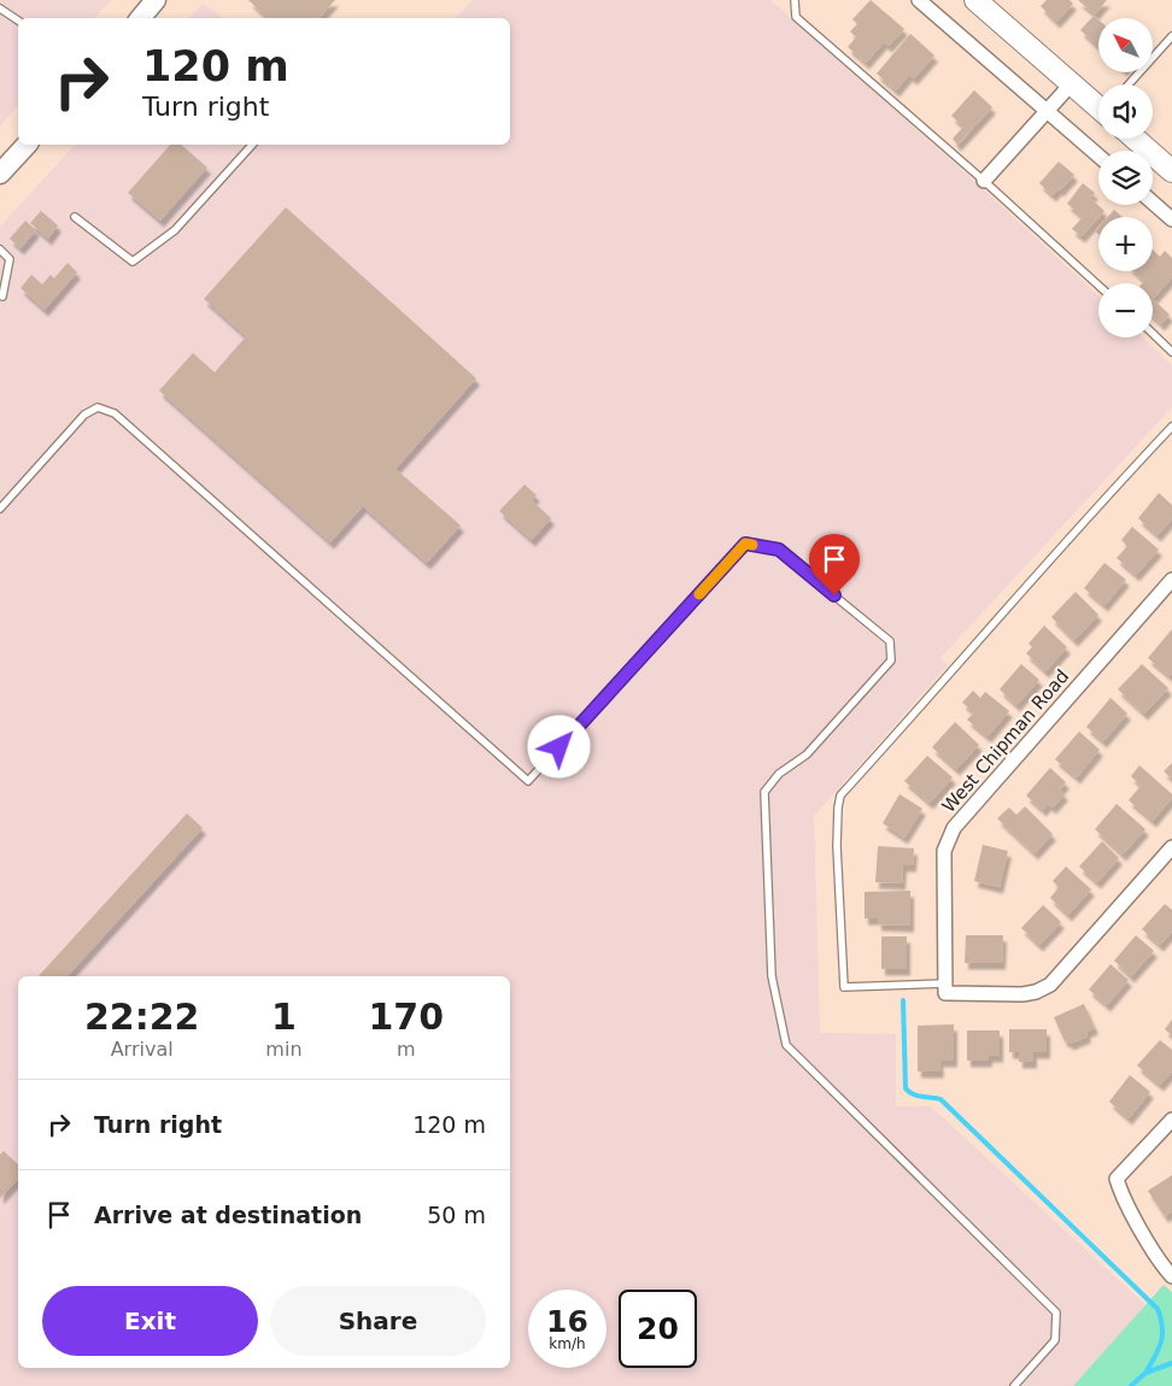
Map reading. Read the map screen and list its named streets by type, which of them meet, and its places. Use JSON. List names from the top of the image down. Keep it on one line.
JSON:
{"streets":{"street":["West Chipman Road"]},"north":"top left","page":{"map_buttons":["+","−"],"turn":["120 m","Turn right"],"eta":["22:22","Arrival","1","min","170","m"],"list":[{"name":"Turn right","value":"120 m"},{"name":"Arrive at destination","value":"50 m"}],"buttons":["Exit","Share"],"speed":"16 km/h","limit":"20"}}
